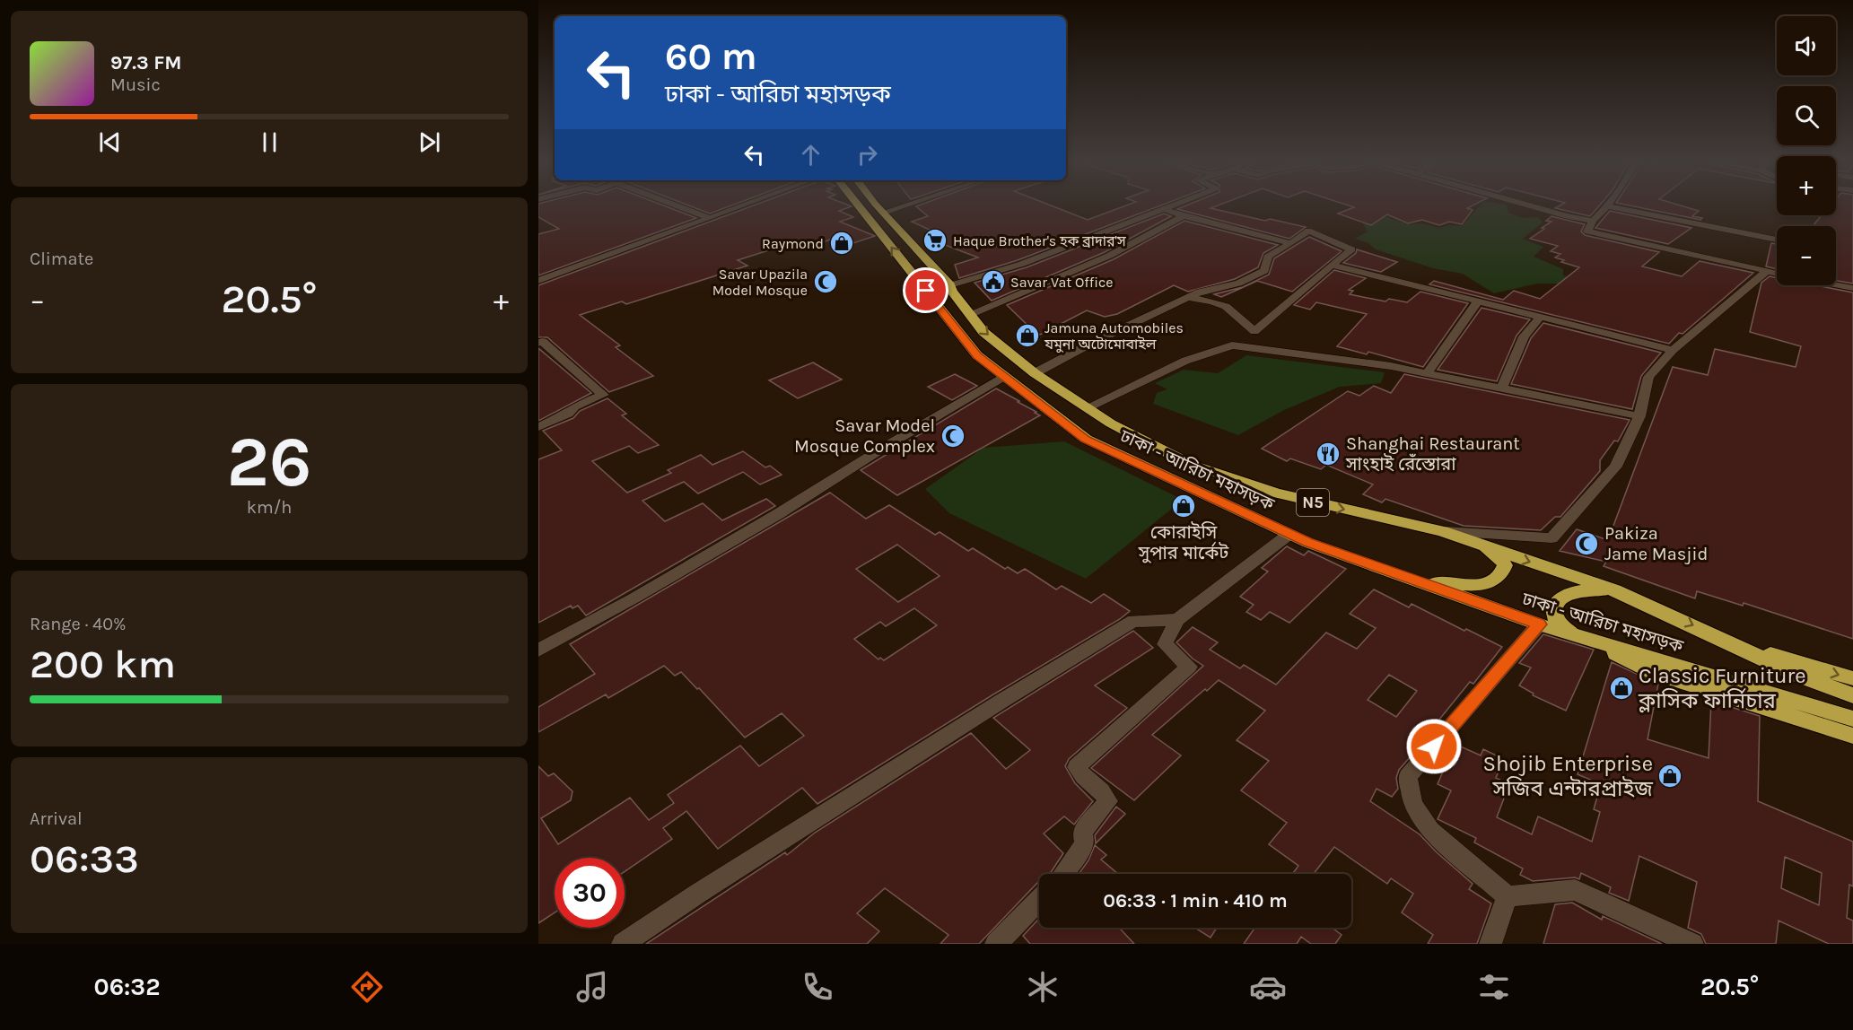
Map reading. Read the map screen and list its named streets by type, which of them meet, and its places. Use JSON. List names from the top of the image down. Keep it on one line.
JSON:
{"streets":{"highway":["ঢাকা - আরিচা মহাসড়ক","N5"]},"places":{"supermarket":["Haque Brother's হক ব্রাদার'স"],"shop":["Raymond","Jamuna Automobiles যমুনা অটোমোবাইল","কোরাইসি সুপার মার্কেট","Classic Furniture ক্লাসিক ফার্নিচার","Shojib Enterprise সজিব এন্টারপ্রাইজ"],"mosque":["Savar Upazila Model Mosque","Savar Model Mosque Complex","Pakiza Jame Masjid"],"public building":["Savar Vat Office"],"restaurant":["Shanghai Restaurant সাংহাই রেঁস্তোরা"]},"page":{"map_buttons":["+","−"],"turn":["60 m","ঢাকা - আরিচা মহাসড়ক"],"song":["97.3 FM","Music"],"tile":["Climate",["26","km/h"],["Range · 40%","200 km"],["Arrival","06:33"]],"heat":["−","20.5°","+"],"limit":"30","trip":"06:33 · 1 min · 410 m","tabs":["06:32","20.5°"]}}
